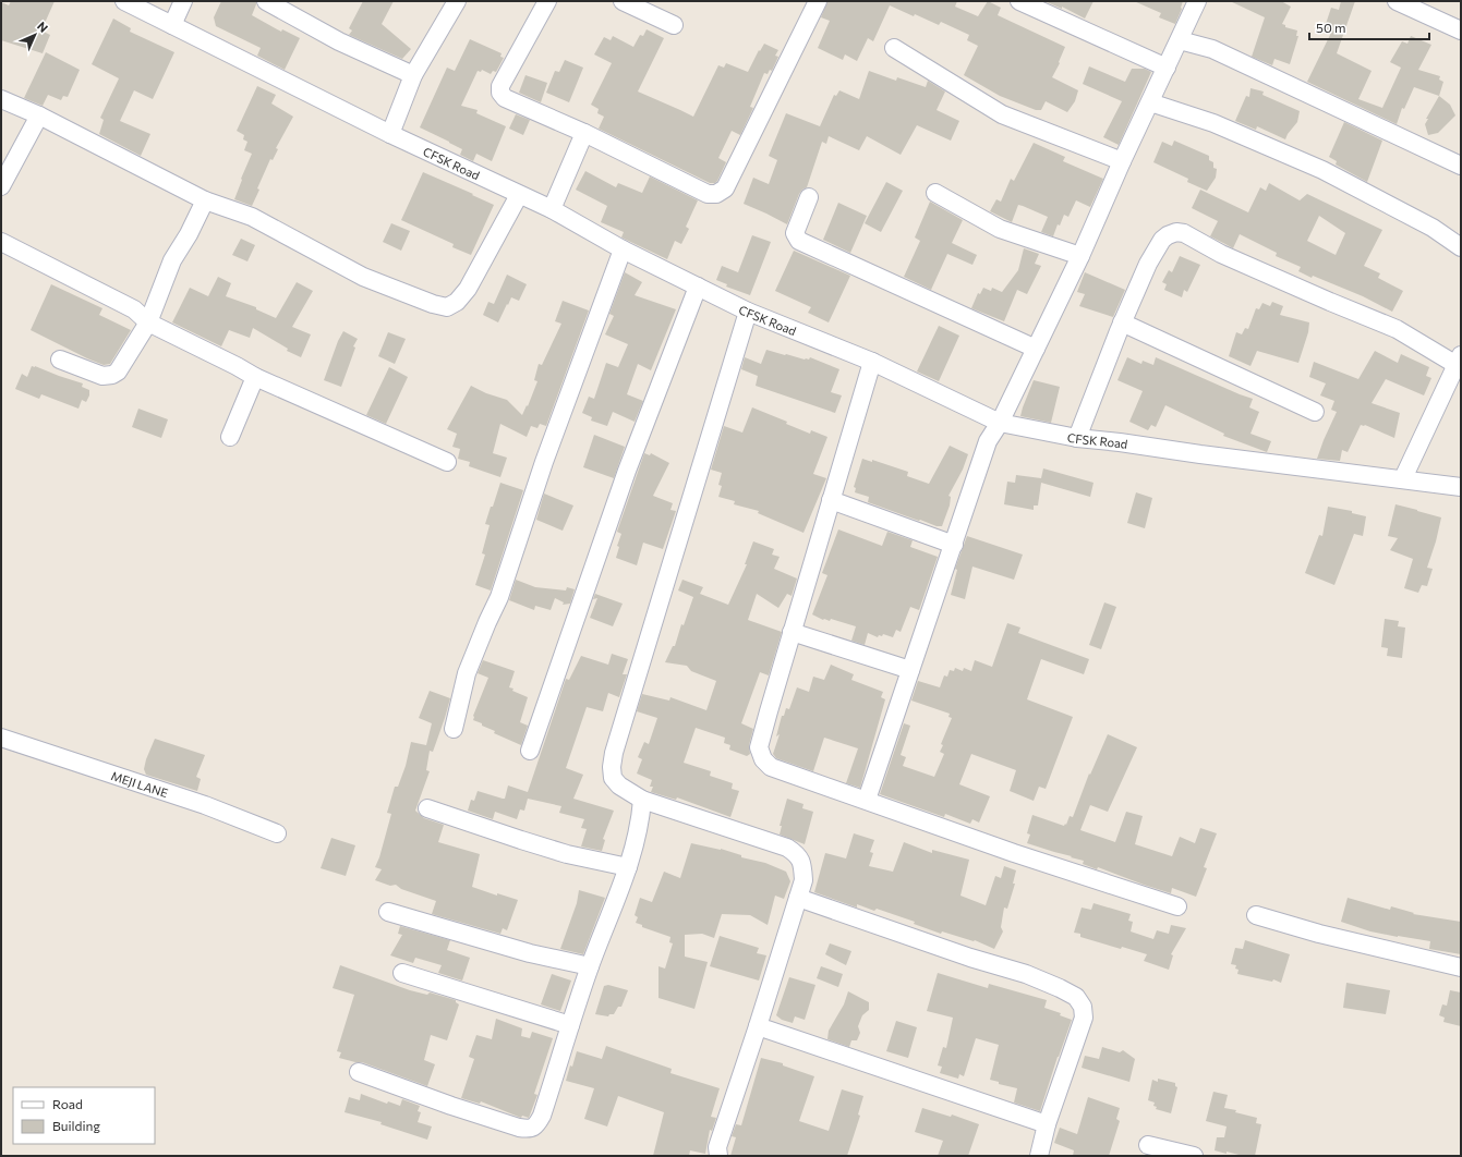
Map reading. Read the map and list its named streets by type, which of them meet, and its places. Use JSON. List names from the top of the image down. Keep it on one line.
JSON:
{"streets":{"street":["CFSK Road","MEJI LANE"]},"legend":["Road","Building"],"scale_bar":"50 m","north":"top right"}
